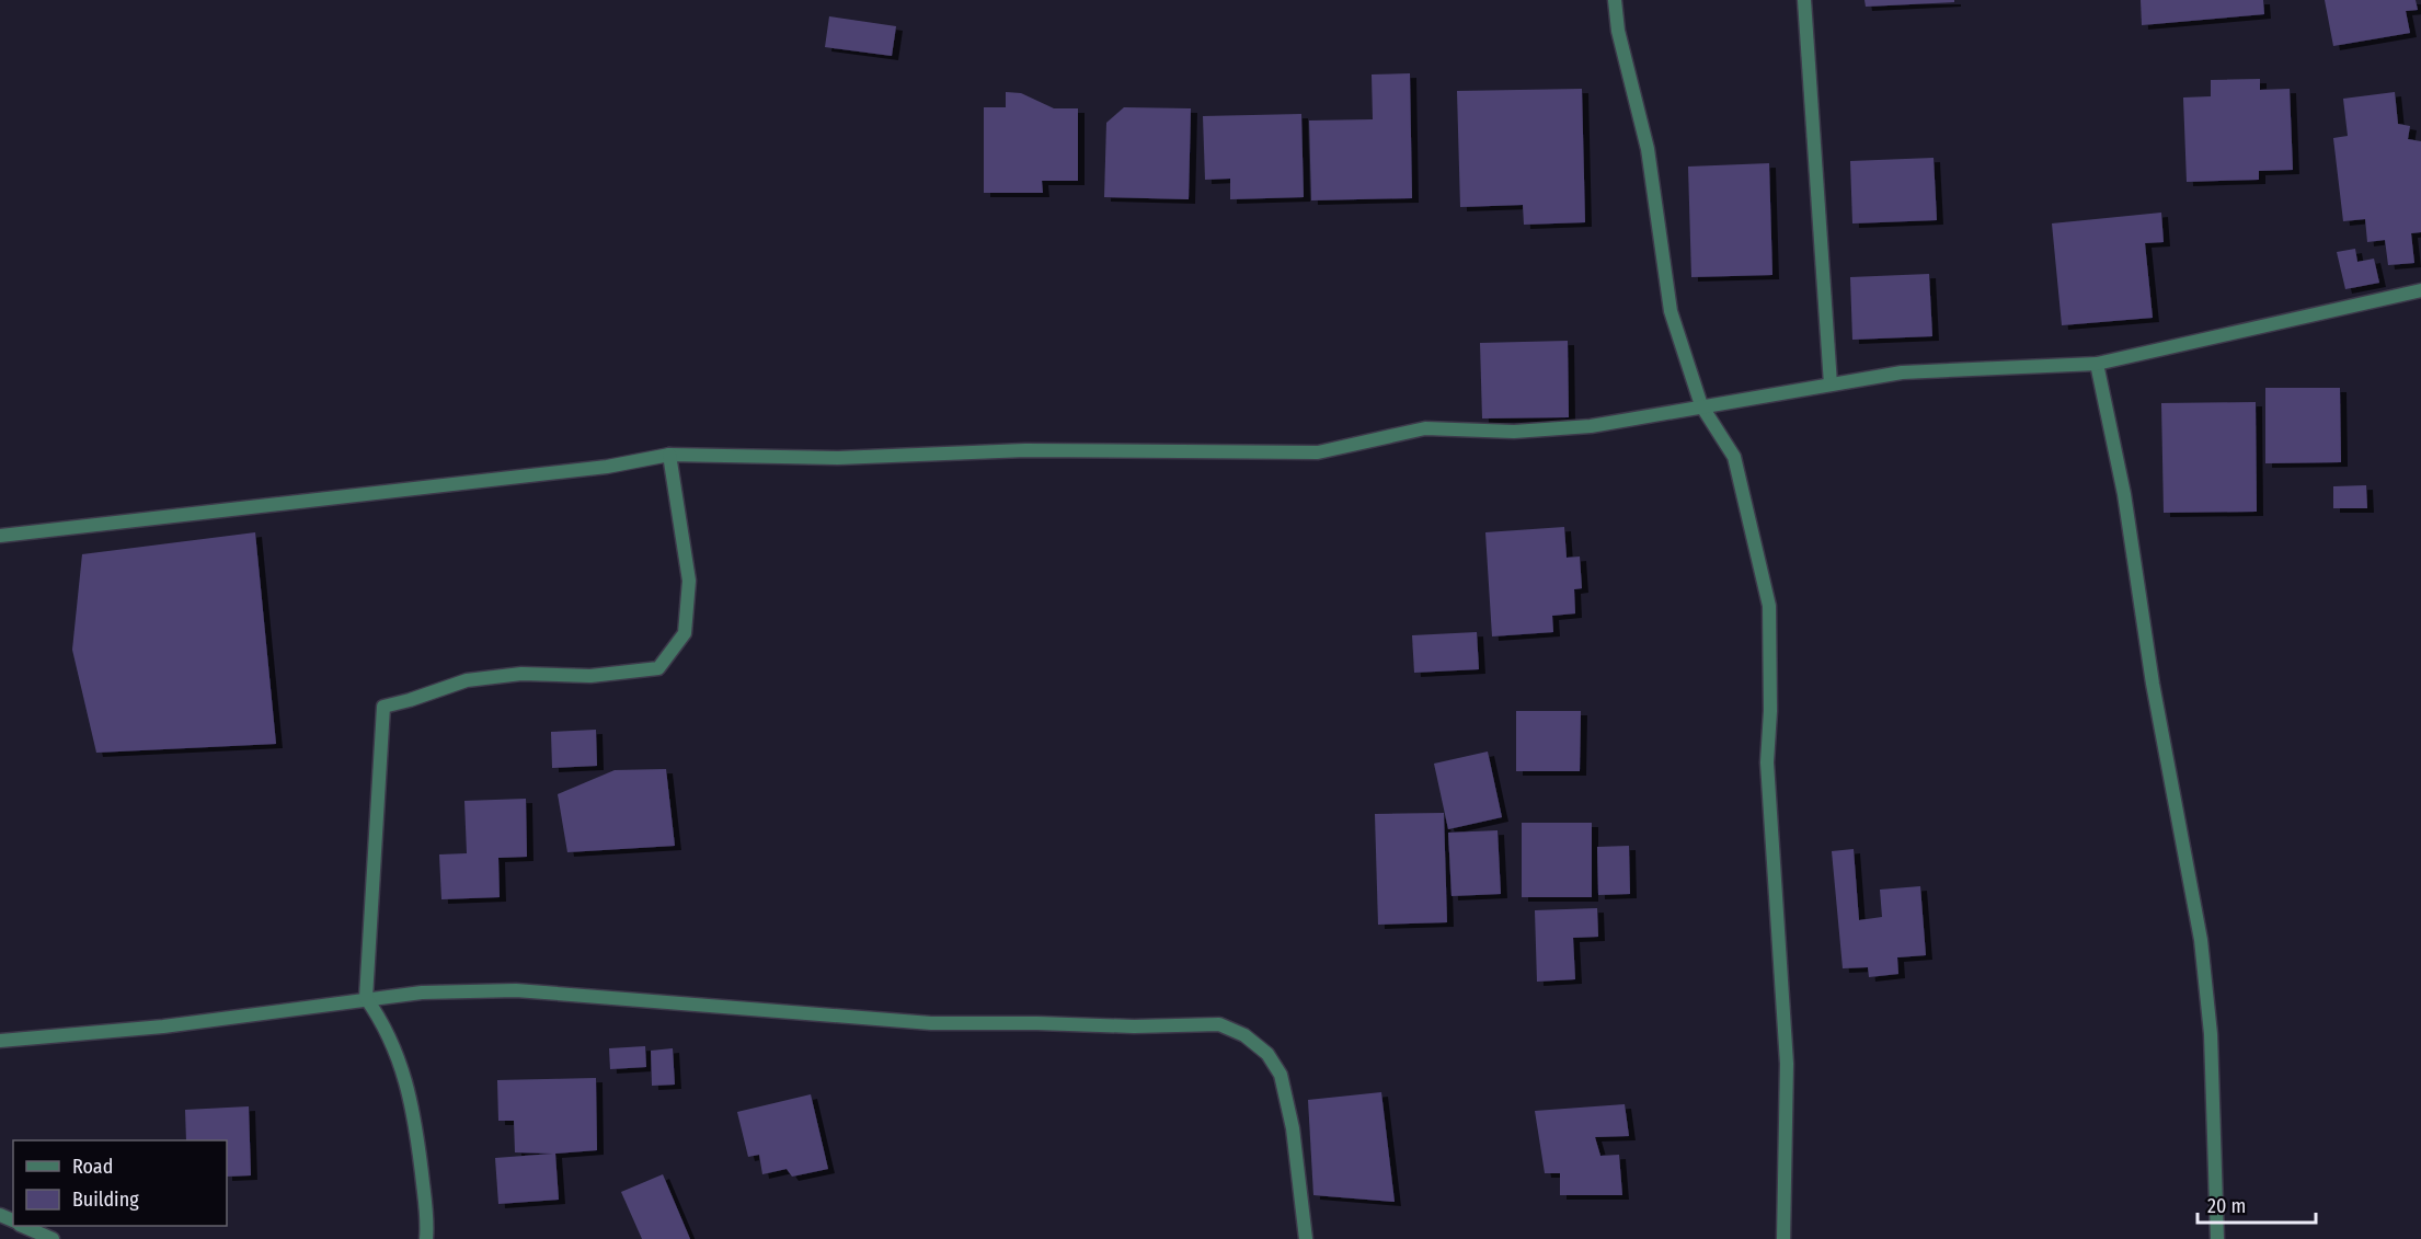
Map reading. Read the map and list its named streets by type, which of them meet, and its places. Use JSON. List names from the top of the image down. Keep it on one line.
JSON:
{"legend":["Road","Building"],"scale_bar":"20 m"}
